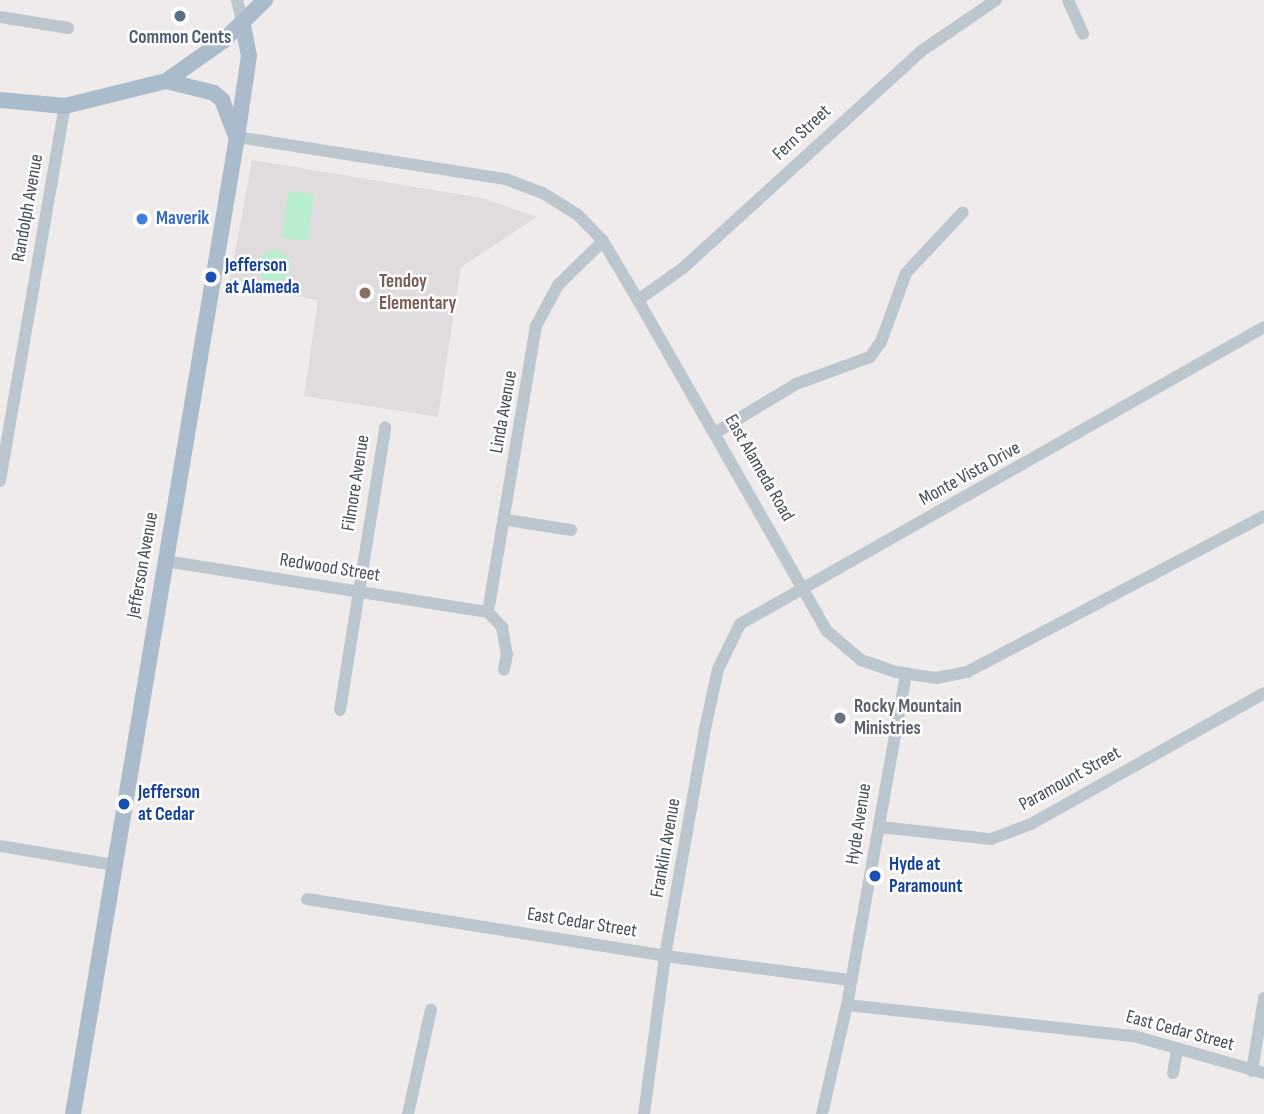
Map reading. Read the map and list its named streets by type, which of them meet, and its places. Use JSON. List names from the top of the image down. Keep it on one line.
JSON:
{"streets":{"main road":["Jefferson Avenue"],"street":["Fern Street","Randolph Avenue","Linda Avenue","East Alameda Road","Monte Vista Drive","Filmore Avenue","Redwood Street","Paramount Street","Hyde Avenue","Franklin Avenue","East Cedar Street"]},"crossings":[["Fern Street","East Alameda Road"],["Linda Avenue","East Alameda Road"],["Linda Avenue","Redwood Street"],["East Alameda Road","Monte Vista Drive"],["East Alameda Road","Jefferson Avenue"],["East Alameda Road","Hyde Avenue"],["Monte Vista Drive","Franklin Avenue"],["Filmore Avenue","Redwood Street"],["Jefferson Avenue","Redwood Street"],["Paramount Street","Hyde Avenue"],["Hyde Avenue","East Cedar Street"],["Franklin Avenue","East Cedar Street"]],"places":["Common Cents","Maverik","Jefferson at Alameda","Tendoy Elementary","Rocky Mountain Ministries","Jefferson at Cedar","Hyde at Paramount"]}
